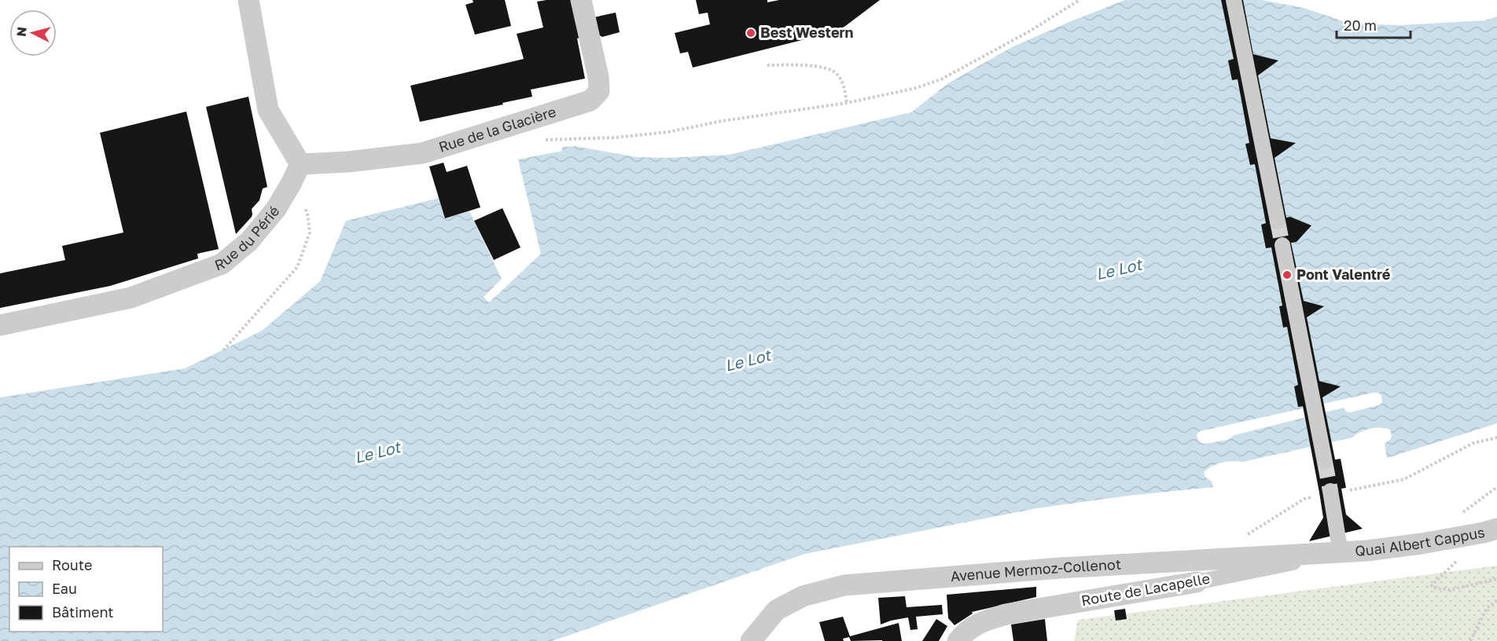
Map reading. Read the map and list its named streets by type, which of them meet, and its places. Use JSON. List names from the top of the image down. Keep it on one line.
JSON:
{"streets":{"street":["Rue de la Glacière","Rue du Périé","Quai Albert Cappus","Avenue Mermoz-Collenot","Route de Lacapelle"]},"crossings":[["Rue de la Glacière","Rue du Périé"],["Quai Albert Cappus","Avenue Mermoz-Collenot"],["Quai Albert Cappus","Route de Lacapelle"],["Avenue Mermoz-Collenot","Route de Lacapelle"]],"water":["Le Lot"],"places":["Best Western","Pont Valentré"],"legend":["Route","Eau","Bâtiment"],"scale_bar":"20 m","north":"left"}
